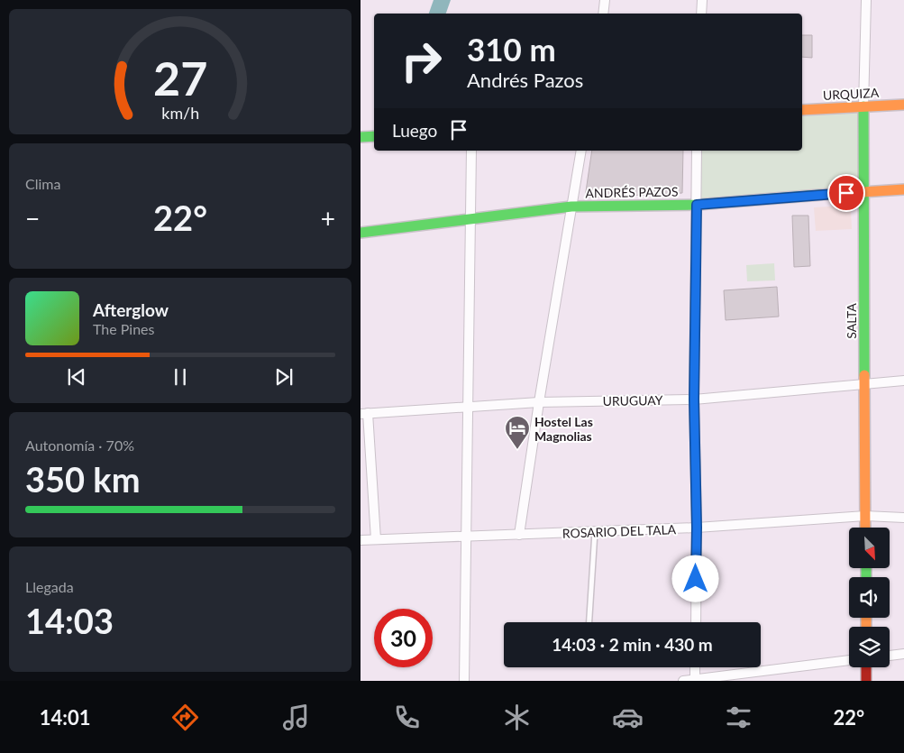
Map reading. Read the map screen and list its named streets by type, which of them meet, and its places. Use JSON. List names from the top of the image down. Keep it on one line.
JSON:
{"streets":{"street":["URQUIZA","ANDRÉS PAZOS","SALTA","URUGUAY","ROSARIO DEL TALA"]},"crossings":[["URQUIZA","SALTA"],["ANDRÉS PAZOS","SALTA"],["SALTA","URUGUAY"],["SALTA","ROSARIO DEL TALA"]],"places":{"hotel":["Hostel Las Magnolias"]},"north":"bottom right","page":{"turn":["310 m","Andrés Pazos"],"then":"Luego","tile":["Clima",["Autonomía · 70%","350 km"],["Llegada","14:03"]],"heat":["−","22°","+"],"song":["Afterglow","The Pines"],"limit":"30","trip":"14:03 · 2 min · 430 m","tabs":["14:01","22°"],"gauge":["27","km/h"]}}
